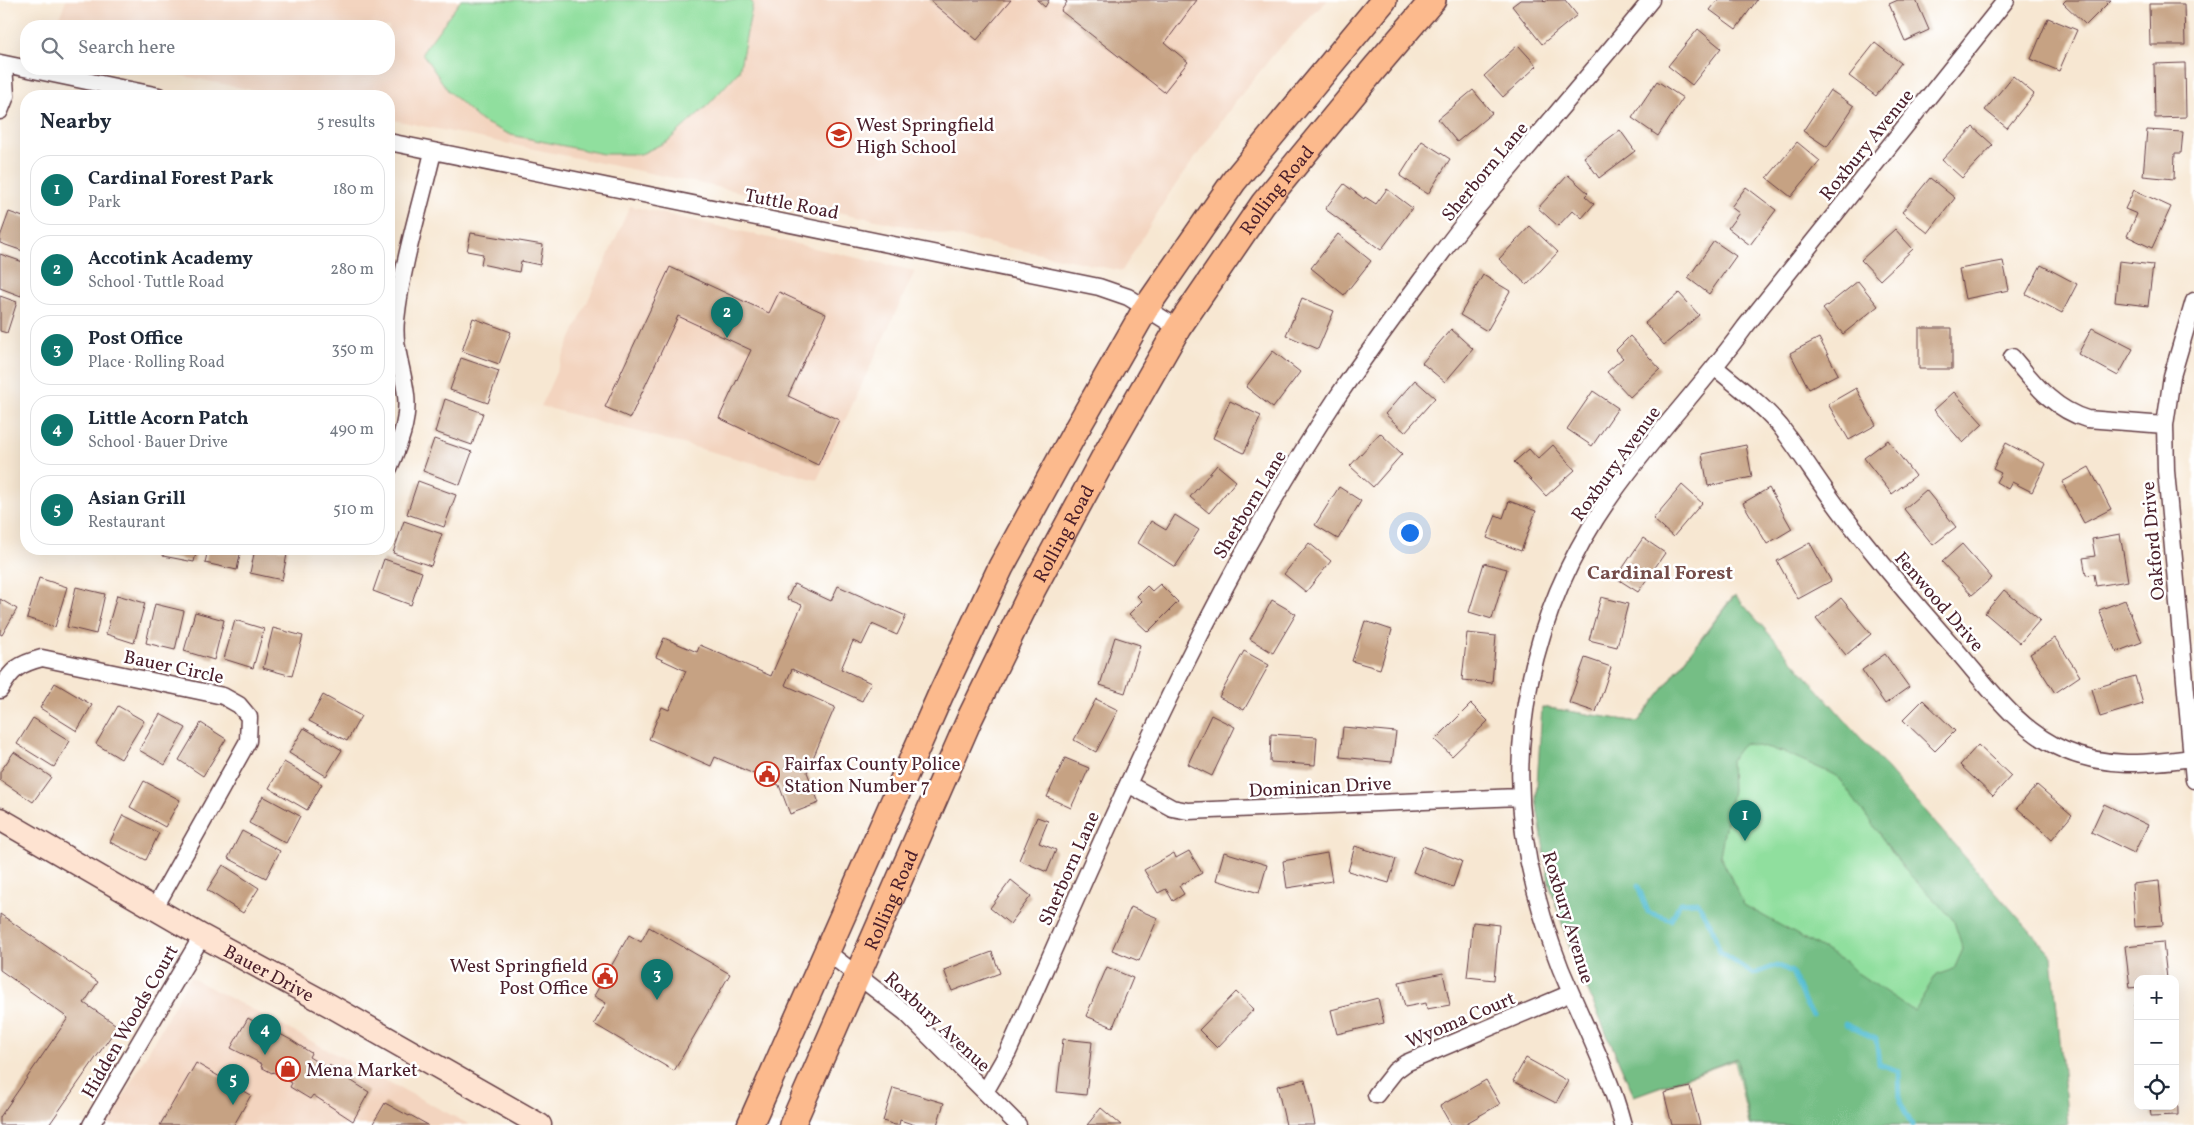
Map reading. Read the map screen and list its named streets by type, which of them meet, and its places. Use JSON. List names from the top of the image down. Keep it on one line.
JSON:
{"streets":{"main road":["Rolling Road"],"street":["Roxbury Avenue","Sherborn Lane","Tuttle Road","Oakford Drive","Fenwood Drive","Bauer Circle","Dominican Drive","Bauer Drive","Wyoma Court","Hidden Woods Court"]},"crossings":[["Roxbury Avenue","Sherborn Lane"],["Roxbury Avenue","Rolling Road"],["Roxbury Avenue","Fenwood Drive"],["Roxbury Avenue","Dominican Drive"],["Roxbury Avenue","Wyoma Court"],["Sherborn Lane","Dominican Drive"],["Rolling Road","Tuttle Road"],["Oakford Drive","Fenwood Drive"],["Bauer Circle","Bauer Drive"],["Bauer Drive","Hidden Woods Court"]],"districts":["Cardinal Forest"],"places":{"school or university":["West Springfield High School"],"public building":["Fairfax County Police Station Number 7","West Springfield Post Office"],"shop":["Mena Market"]},"page":{"search":"Search here","heading":["Nearby","5 results"],"list":[{"mark":"1","name":"Cardinal Forest Park","note":"Park","value":"180 m"},{"mark":"2","name":"Accotink Academy","note":"School · Tuttle Road","value":"280 m"},{"mark":"3","name":"Post Office","note":"Place · Rolling Road","value":"350 m"},{"mark":"4","name":"Little Acorn Patch","note":"School · Bauer Drive","value":"490 m"},{"mark":"5","name":"Asian Grill","note":"Restaurant","value":"510 m"}],"pins":["2","1","3","4","5"],"map_buttons":["+","−"]}}
